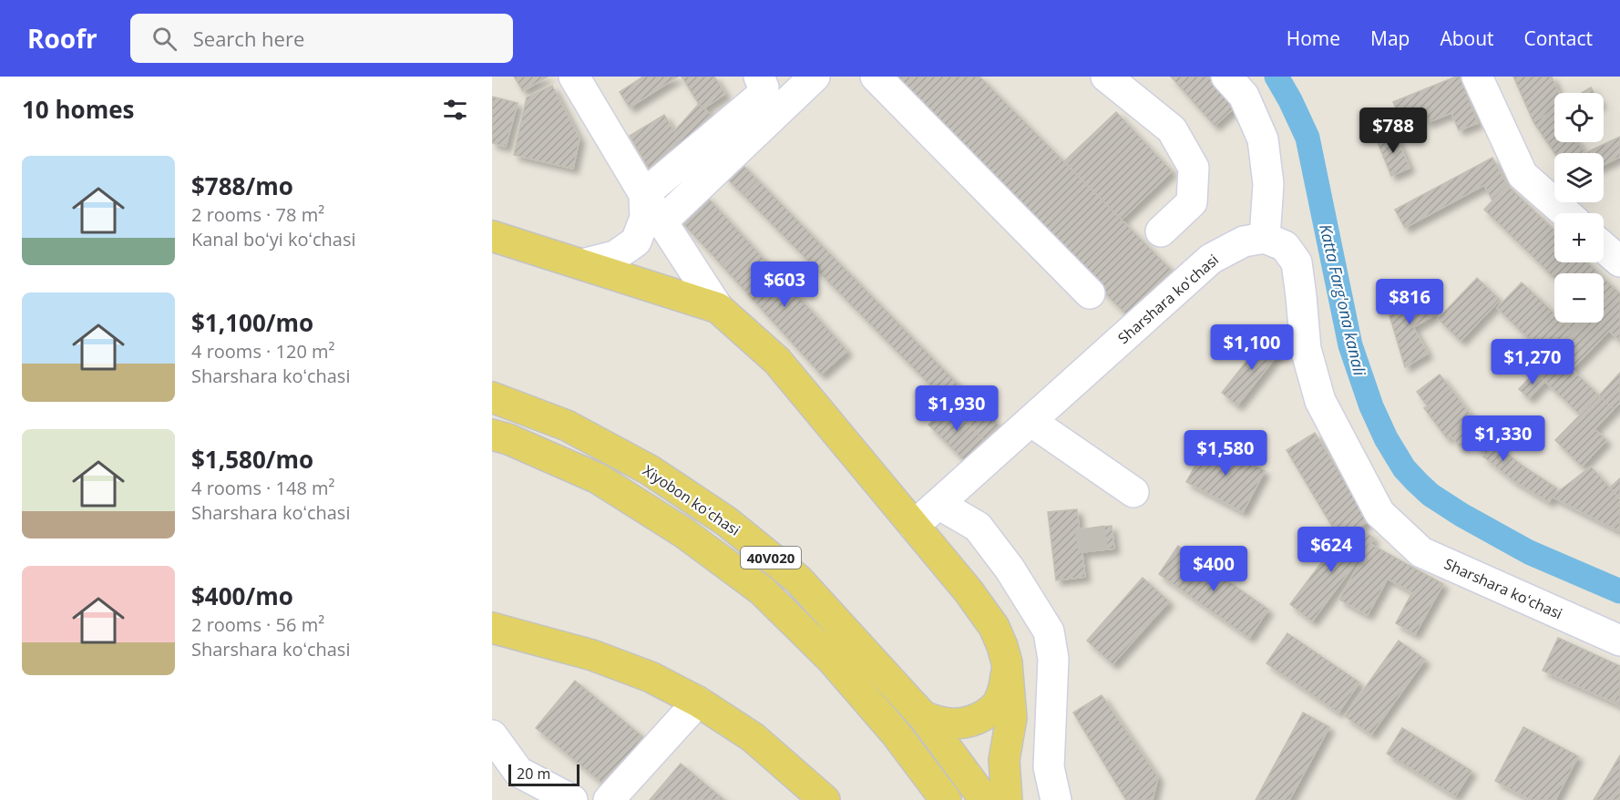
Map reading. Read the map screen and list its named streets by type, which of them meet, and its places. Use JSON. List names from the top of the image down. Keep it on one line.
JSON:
{"streets":{"main road":["Xiyobon koʻchasi","40V020"],"street":["Sharshara koʻchasi"]},"water":["Katta Farg'ona kanali"],"scale_bar":"20 m","page":{"header":"Roofr","search":"Search here","nav":["Home","Map","About","Contact"],"heading":"10 homes","map_buttons":["+","−"],"price":["$788","$603","$816","$1,100","$1,270","$1,930","$1,330","$1,580","$624","$400"],"list":[{"name":"$788/mo","note":"2 rooms · 78 m² · Kanal boʻyi koʻchasi"},{"name":"$1,100/mo","note":"4 rooms · 120 m² · Sharshara koʻchasi"},{"name":"$1,580/mo","note":"4 rooms · 148 m² · Sharshara koʻchasi"},{"name":"$400/mo","note":"2 rooms · 56 m² · Sharshara koʻchasi"}],"scale":"20 m"}}
